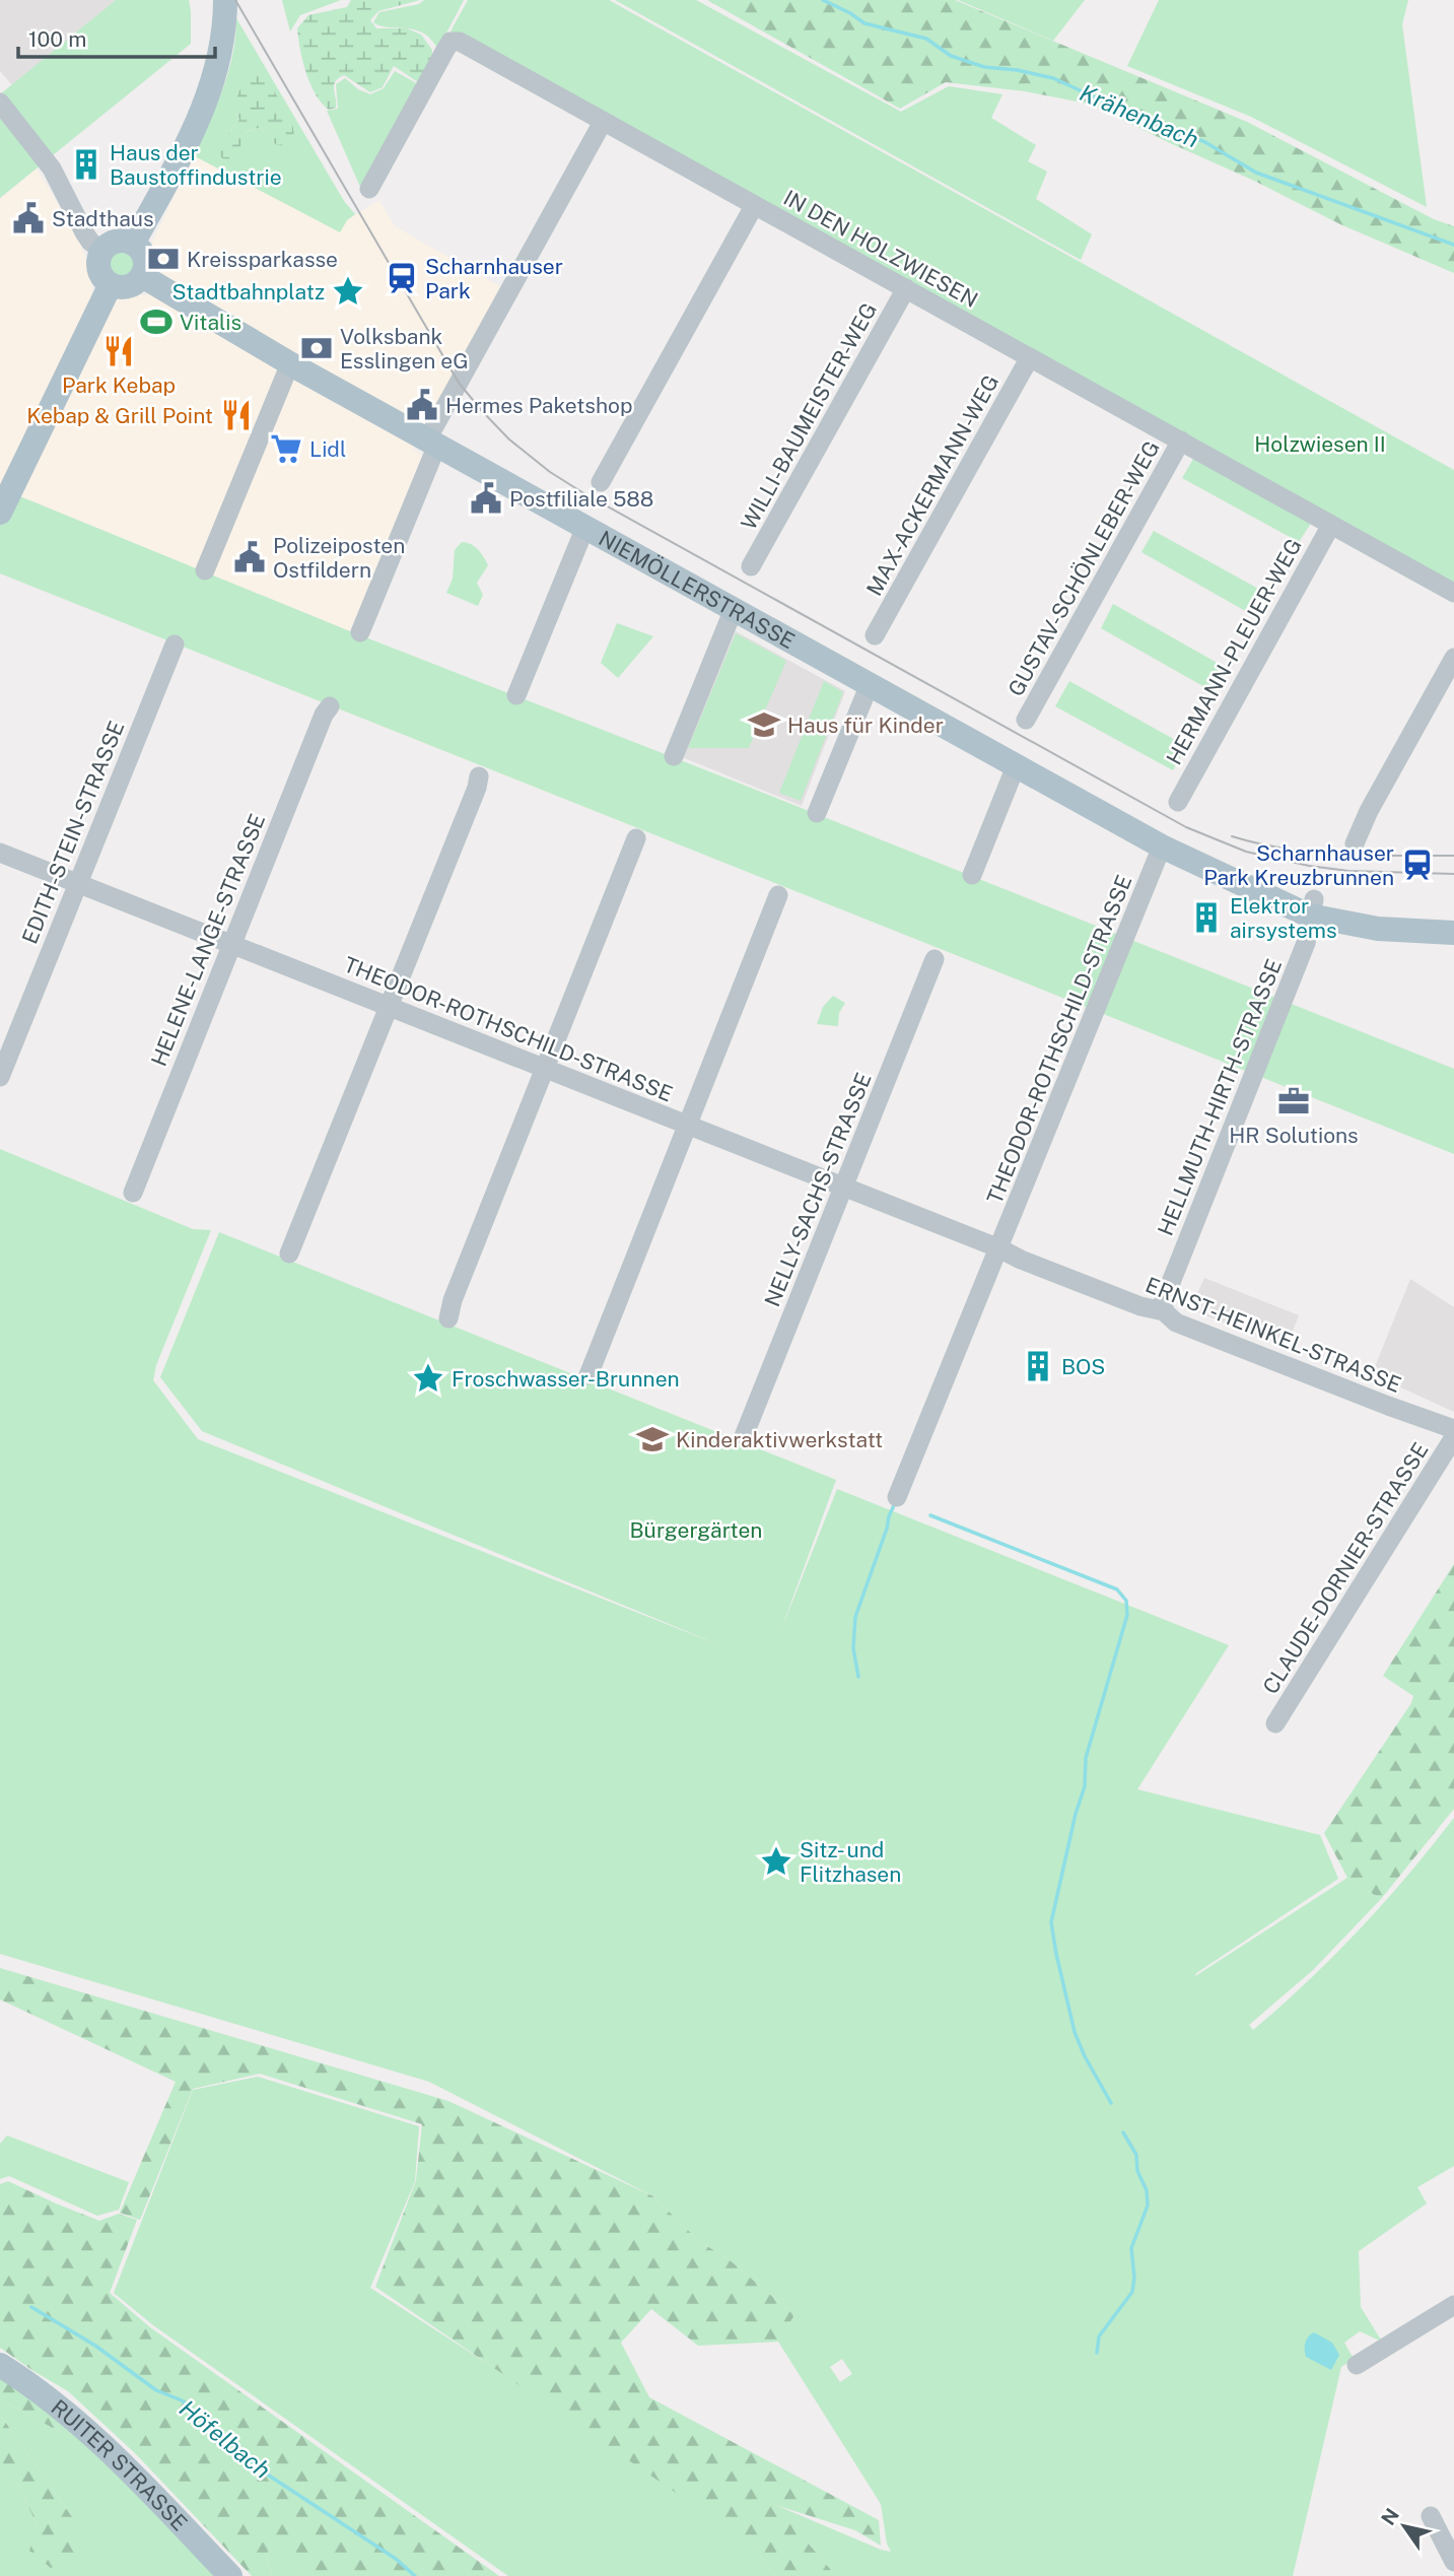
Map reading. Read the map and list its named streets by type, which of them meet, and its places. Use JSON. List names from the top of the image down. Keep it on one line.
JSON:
{"streets":{"main road":["NIEMÖLLERSTRASSE","RUITER STRASSE"],"street":["IN DEN HOLZWIESEN","WILLI-BAUMEISTER-WEG","MAX-ACKERMANN-WEG","GUSTAV-SCHÖNLEBER-WEG","HERMANN-PLEUER-WEG","EDITH-STEIN-STRASSE","HELENE-LANGE-STRASSE","THEODOR-ROTHSCHILD-STRASSE","HELLMUTH-HIRTH-STRASSE","NELLY-SACHS-STRASSE","ERNST-HEINKEL-STRASSE","CLAUDE-DORNIER-STRASSE"]},"crossings":[["IN DEN HOLZWIESEN","WILLI-BAUMEISTER-WEG"],["IN DEN HOLZWIESEN","MAX-ACKERMANN-WEG"],["IN DEN HOLZWIESEN","GUSTAV-SCHÖNLEBER-WEG"],["IN DEN HOLZWIESEN","HERMANN-PLEUER-WEG"],["NIEMÖLLERSTRASSE","THEODOR-ROTHSCHILD-STRASSE"],["NIEMÖLLERSTRASSE","HELLMUTH-HIRTH-STRASSE"],["EDITH-STEIN-STRASSE","THEODOR-ROTHSCHILD-STRASSE"],["HELENE-LANGE-STRASSE","THEODOR-ROTHSCHILD-STRASSE"],["THEODOR-ROTHSCHILD-STRASSE","NELLY-SACHS-STRASSE"],["THEODOR-ROTHSCHILD-STRASSE","ERNST-HEINKEL-STRASSE"],["HELLMUTH-HIRTH-STRASSE","ERNST-HEINKEL-STRASSE"]],"water":["Krähenbach","Höfelbach"],"parks":["Holzwiesen II","Bürgergärten"],"places":{"building":["Haus der Baustoffindustrie","Elektror airsystems","BOS"],"public building":["Stadthaus","Hermes Paketshop","Postfiliale 588","Polizeiposten Ostfildern"],"bank":["Kreissparkasse","Volksbank Esslingen eG"],"station":["Scharnhauser Park","Scharnhauser Park Kreuzbrunnen"],"place":["Stadtbahnplatz","Froschwasser-Brunnen","Sitz- und Flitzhasen"],"sports":["Vitalis"],"restaurant":["Park Kebap","Kebap & Grill Point"],"supermarket":["Lidl"],"school or university":["Haus für Kinder","Kinderaktivwerkstatt"],"office":["HR Solutions"]},"scale_bar":"100 m","north":"top left"}
